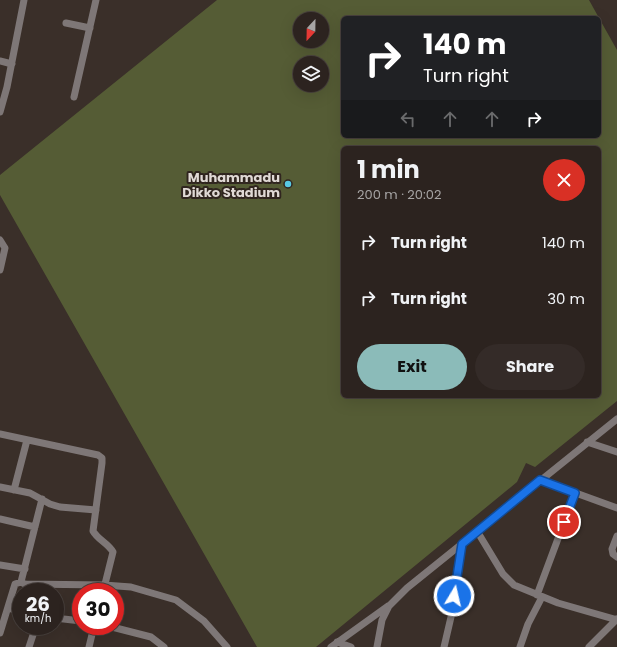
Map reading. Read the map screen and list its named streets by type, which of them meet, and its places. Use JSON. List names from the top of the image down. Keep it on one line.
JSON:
{"places":["Muhammadu Dikko Stadium"],"north":"bottom","page":{"turn":["140 m","Turn right"],"heading":["1 min","200 m · 20:02"],"list":[{"name":"Turn right","value":"140 m"},{"name":"Turn right","value":"30 m"}],"buttons":["Exit","Share"],"speed":"26 km/h","limit":"30"}}
